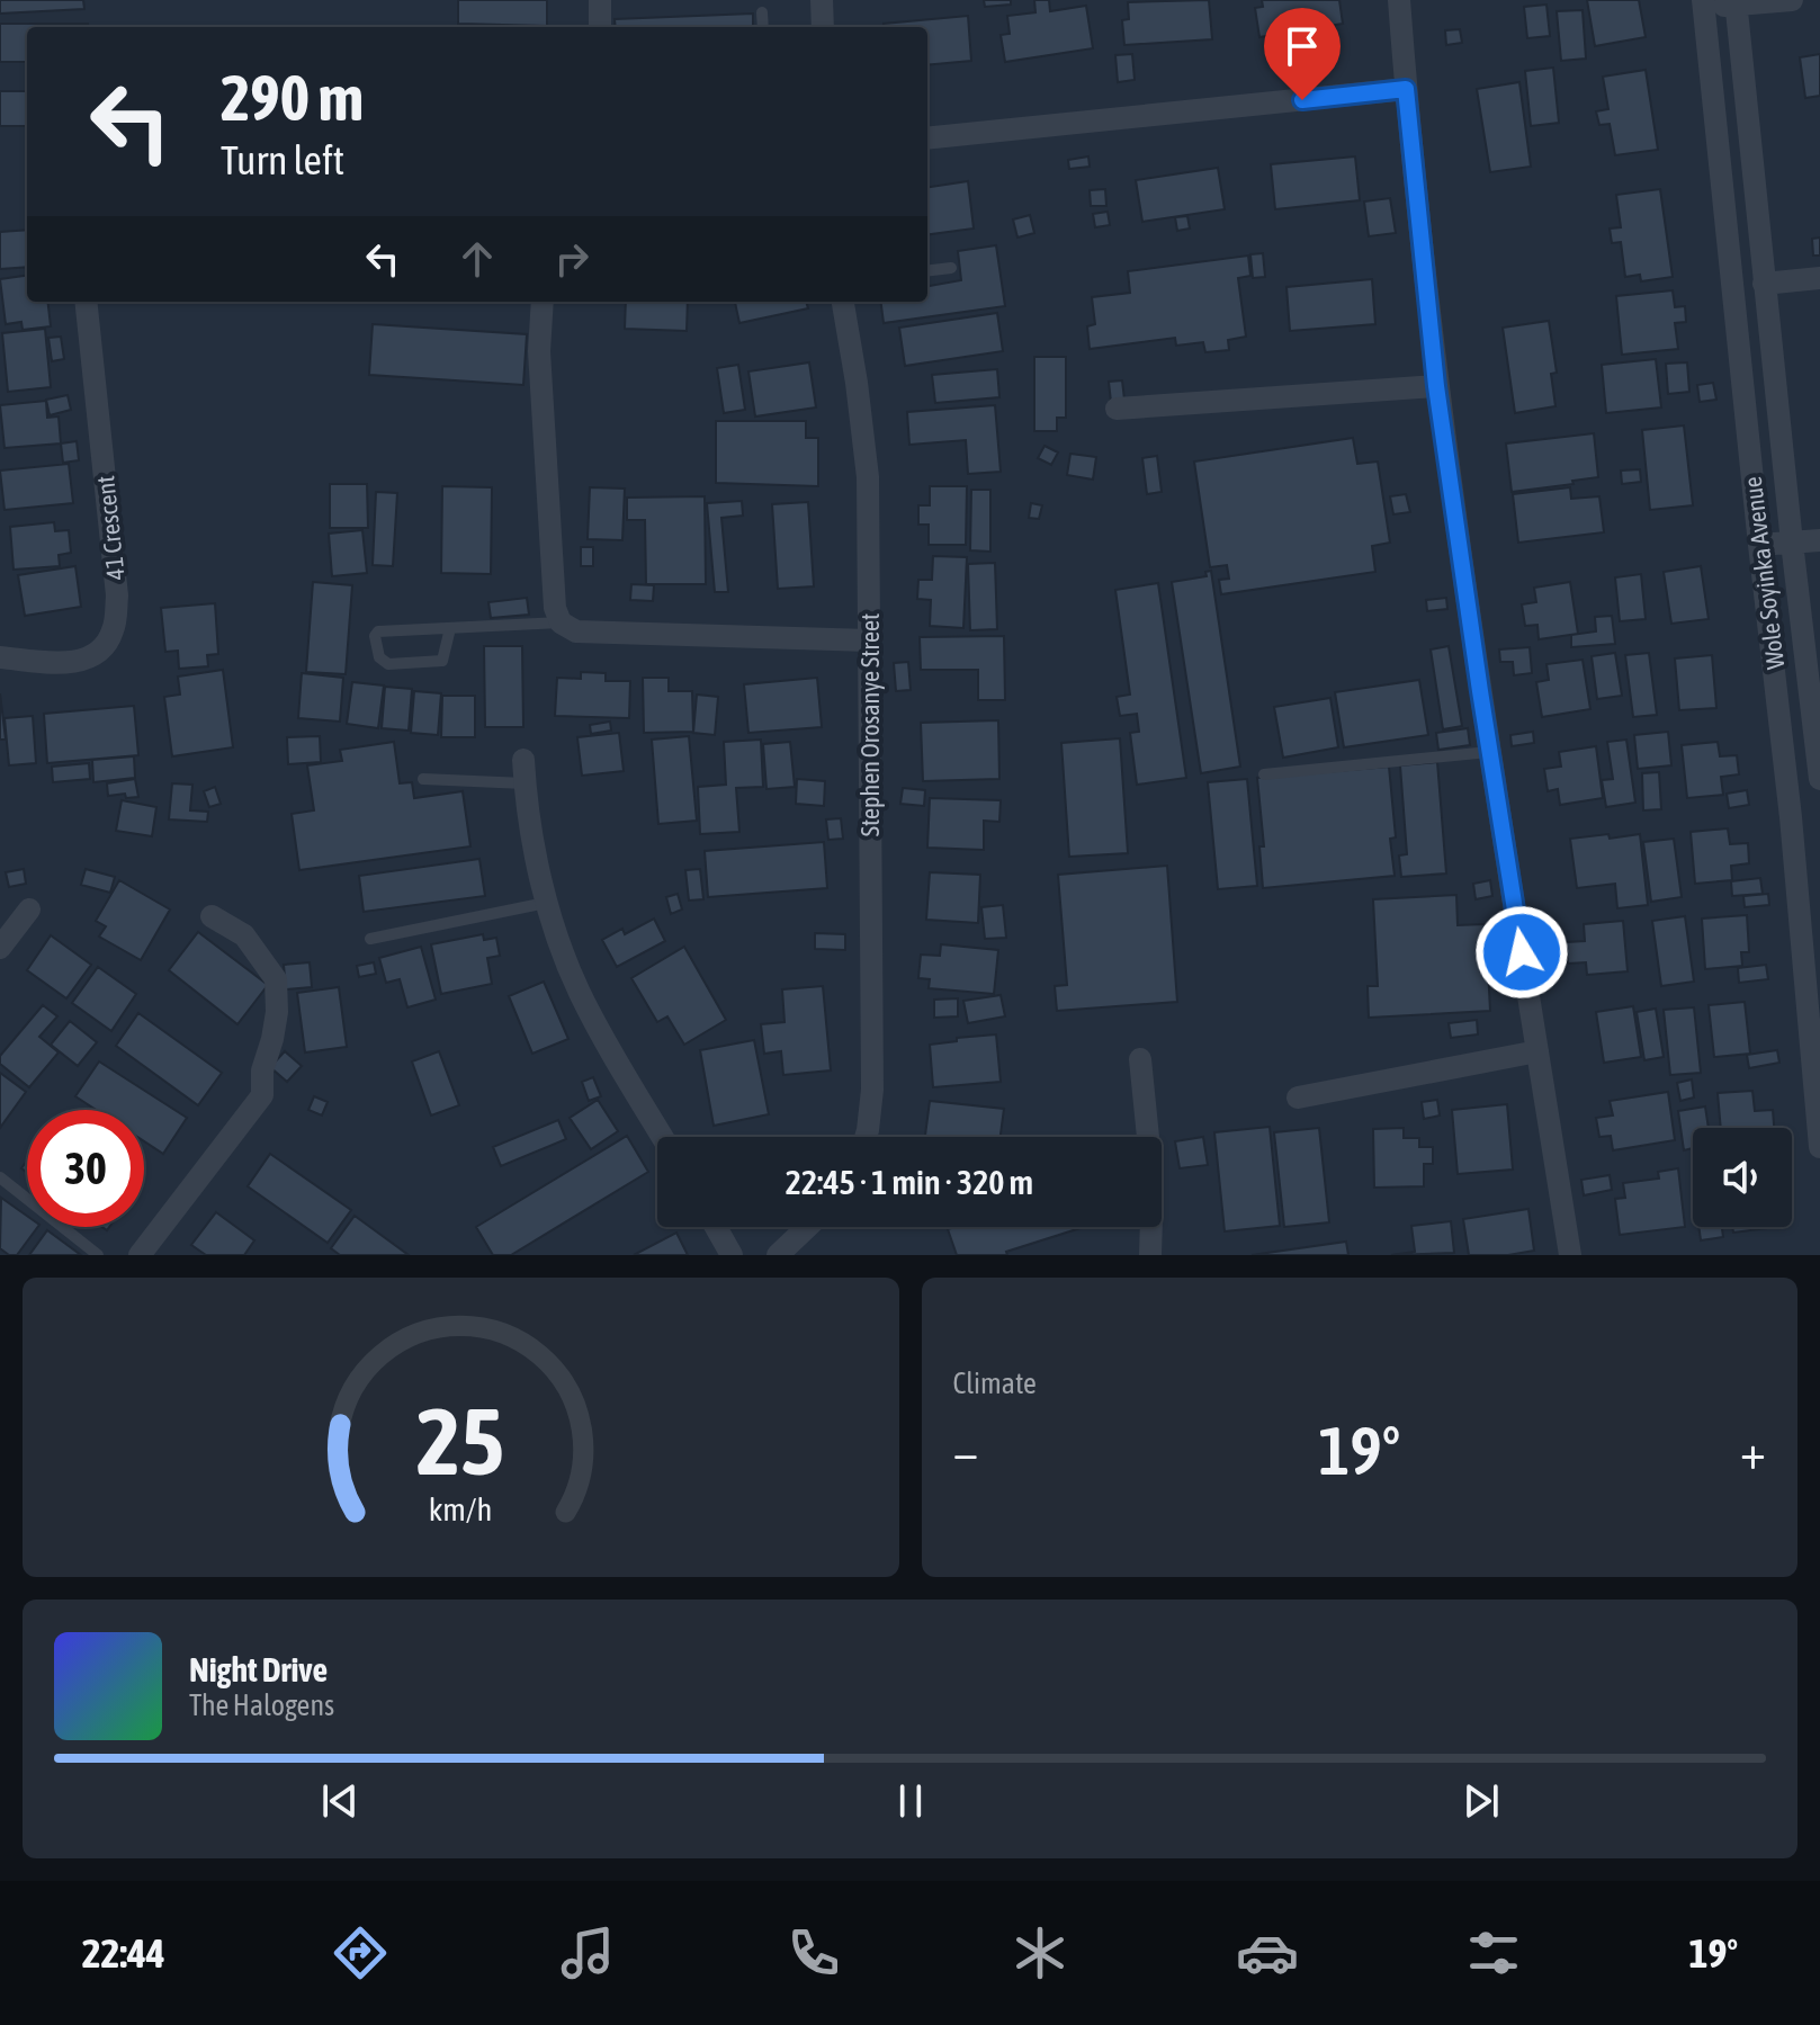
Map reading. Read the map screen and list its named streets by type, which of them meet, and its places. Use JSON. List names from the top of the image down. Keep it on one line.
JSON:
{"streets":{"street":["41 Crescent","Wole Soyinka Avenue","Stephen Orosanye Street"]},"page":{"turn":["290 m","Turn left"],"limit":"30","trip":"22:45 · 1 min · 320 m","tile":"Climate","heat":["−","19°","+"],"song":["Night Drive","The Halogens"],"tabs":["22:44","19°"],"gauge":["25","km/h"]}}
